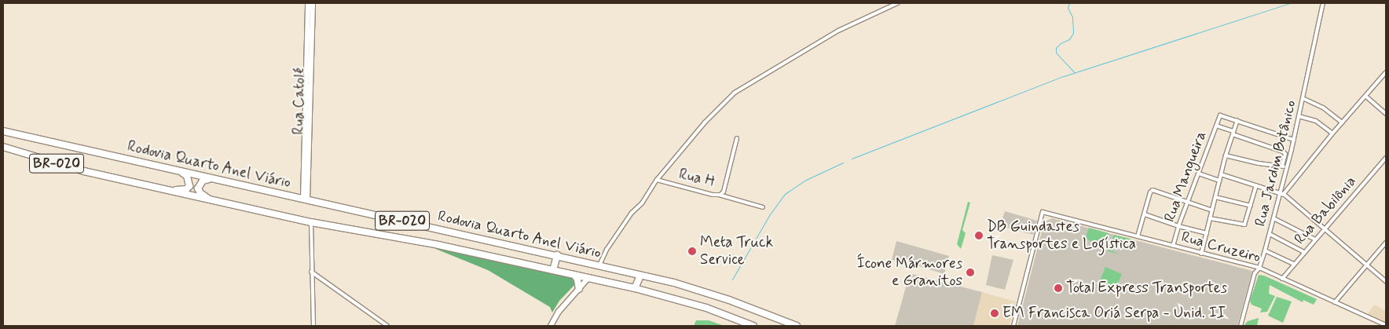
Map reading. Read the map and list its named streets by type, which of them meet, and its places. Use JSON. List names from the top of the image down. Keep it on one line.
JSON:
{"streets":{"highway":["BR-020","Rodovia Quarto Anel Viário"],"street":["Rua Catolé","Rua Jardim Botânico","Rua Mangueira","Rua H","Rua Babilônia","Rua Cruzeiro"]},"crossings":[["Rua Catolé","Rodovia Quarto Anel Viário"],["Rua Jardim Botânico","Rua Cruzeiro"],["Rua Mangueira","Rua Cruzeiro"],["Rua Babilônia","Rua Cruzeiro"]],"places":["DB Guindastes Transportes e Logística","Meta Truck Service","Ícone Mármores e Granitos","Total Express Transportes","EM Francisca Oriá Serpa - Unid. II"]}
